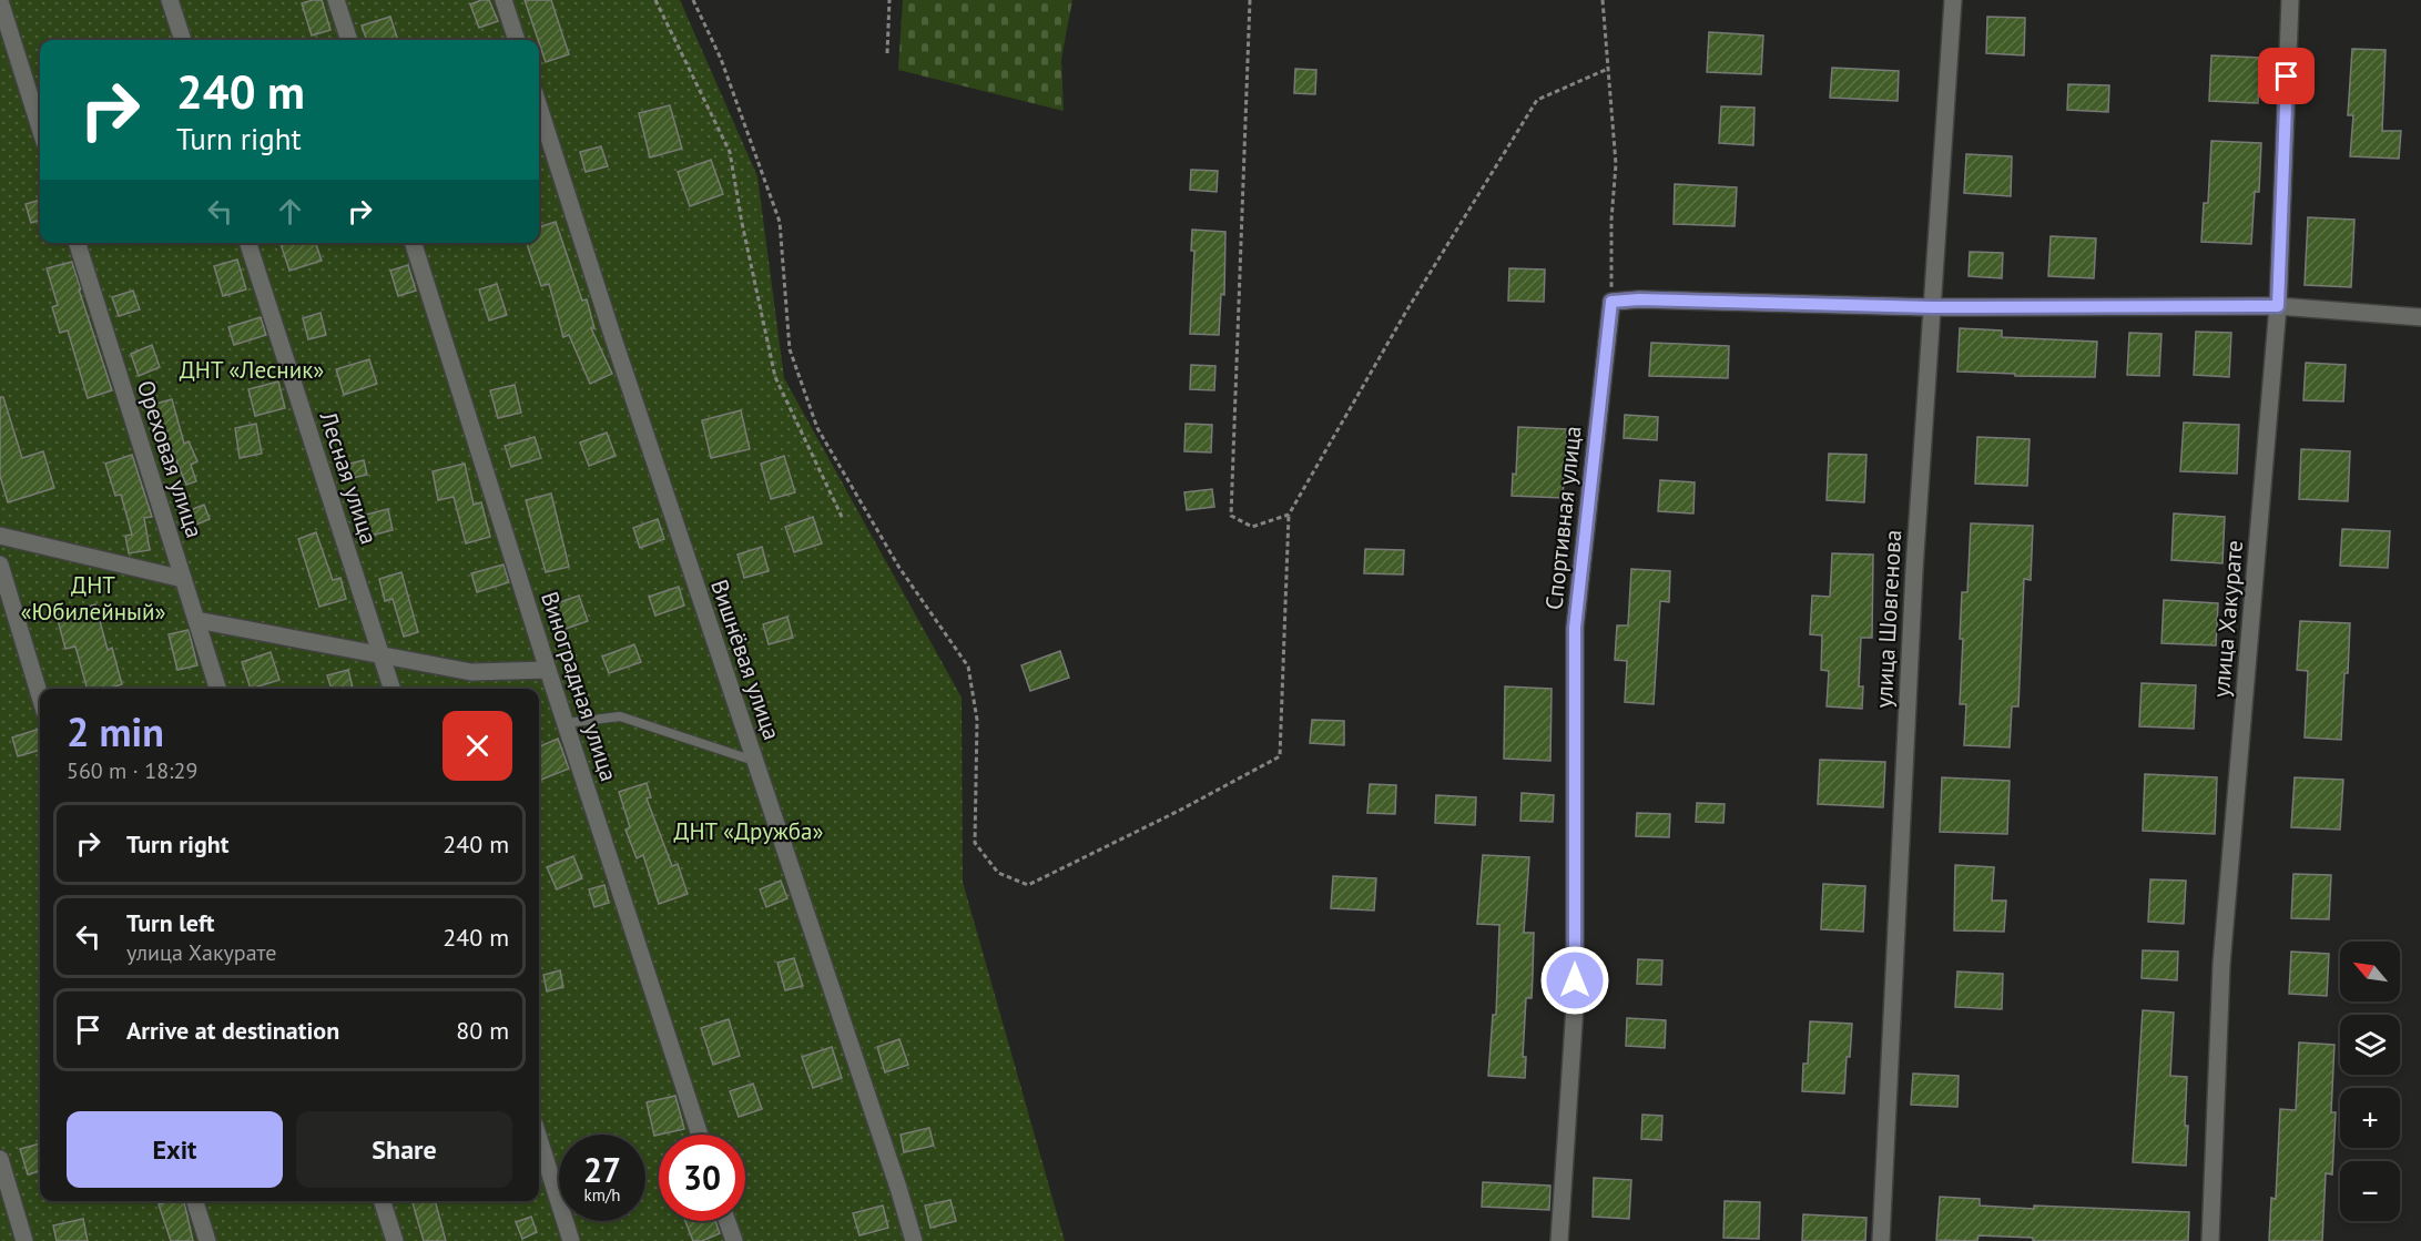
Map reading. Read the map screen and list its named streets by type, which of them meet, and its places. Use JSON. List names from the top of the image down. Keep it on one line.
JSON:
{"streets":{"street":["Ореховая улица","Лесная улица","Спортивная улица","улица Шовгенова","улица Хакурате","Вишнёвая улица","Виноградная улица"]},"parks":["ДНТ «Лесник»","ДНТ «Юбилейный»","ДНТ «Дружба»"],"north":"top left","page":{"turn":["240 m","Turn right"],"heading":["2 min","560 m · 18:29"],"list":[{"name":"Turn right","value":"240 m"},{"name":"Turn left","note":"улица Хакурате","value":"240 m"},{"name":"Arrive at destination","value":"80 m"}],"map_buttons":["+","−"],"buttons":["Exit","Share"],"speed":"27 km/h","limit":"30"}}
